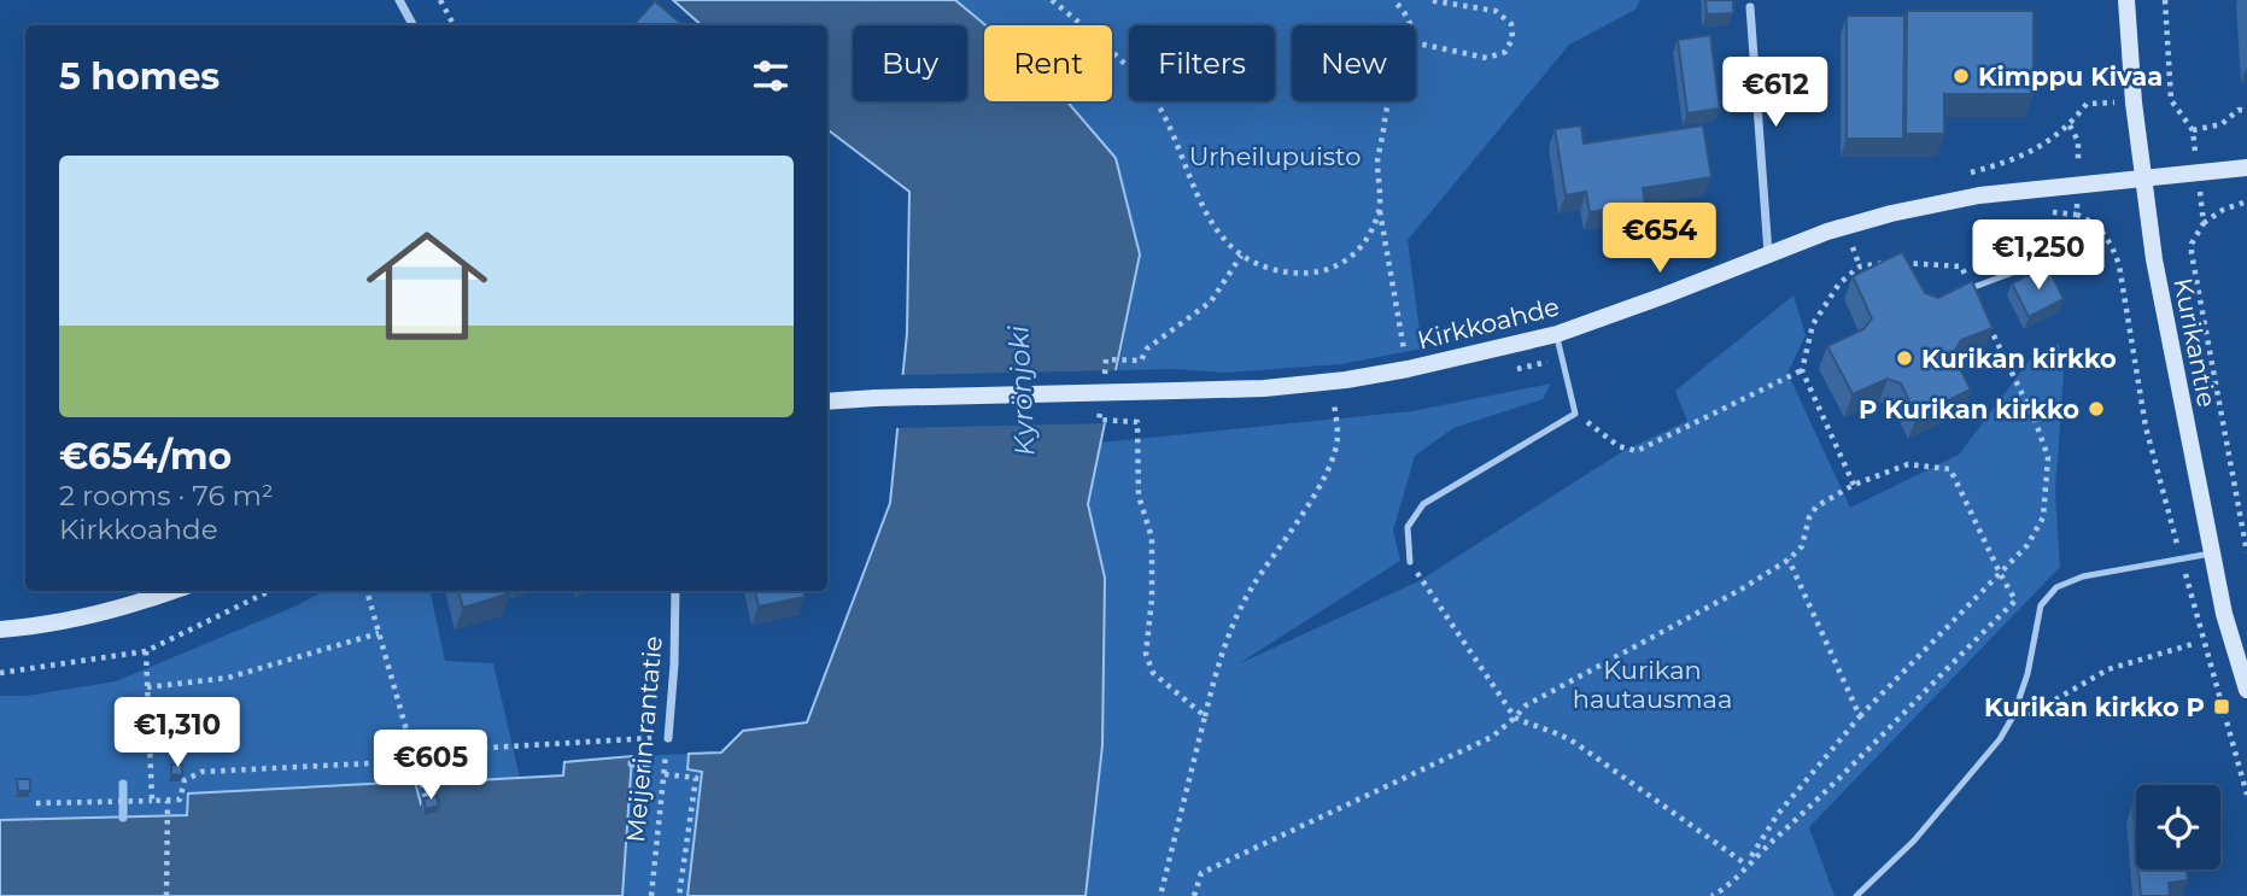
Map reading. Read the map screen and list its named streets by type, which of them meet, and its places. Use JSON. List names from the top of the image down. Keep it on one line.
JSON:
{"streets":{"main road":["Kirkkoahde","Kurikantie"],"street":["Meijerin rantatie"]},"crossings":[["Kirkkoahde","Kurikantie"]],"water":["Kyrönjoki"],"parks":["Urheilupuisto","Kurikan hautausmaa"],"places":{"other":["Kimppu Kivaa","Kurikan kirkko","P Kurikan kirkko"],"transit":["Kurikan kirkko P"]},"page":{"chip":["Buy","Rent","Filters","New"],"heading":"5 homes","price":["€612","€654","€1,250","€1,310","€605"],"list":[{"name":"€654/mo","note":"2 rooms · 76 m² · Kirkkoahde"}]}}
